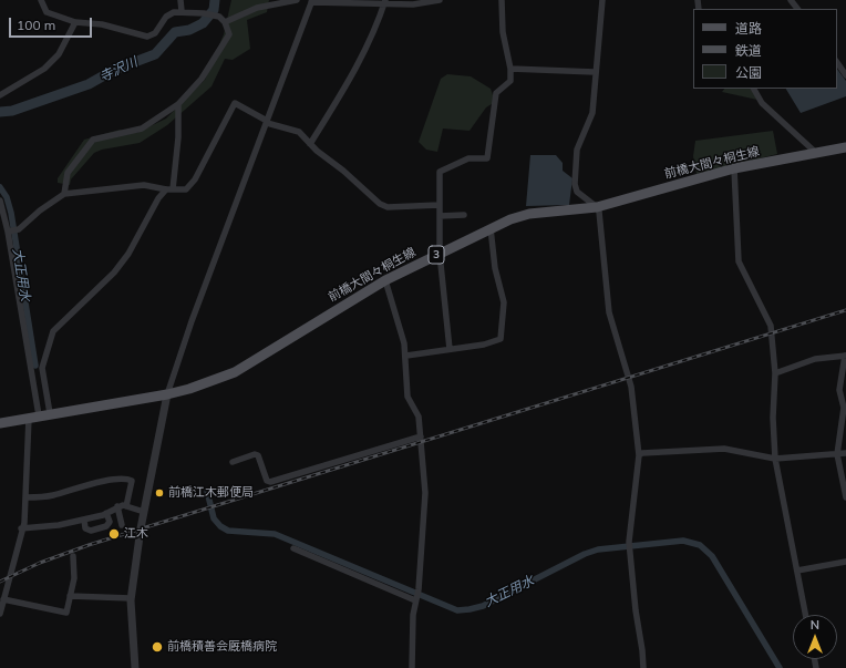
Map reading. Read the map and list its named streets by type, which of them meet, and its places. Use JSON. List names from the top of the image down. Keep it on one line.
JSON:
{"streets":{"main road":["前橋大間々桐生線","3"]},"water":["寺沢川","大正用水"],"places":["前橋江木郵便局","江木","前橋積善会厩橋病院"],"legend":["道路","鉄道","公園"],"scale_bar":"100 m","north":"top"}
